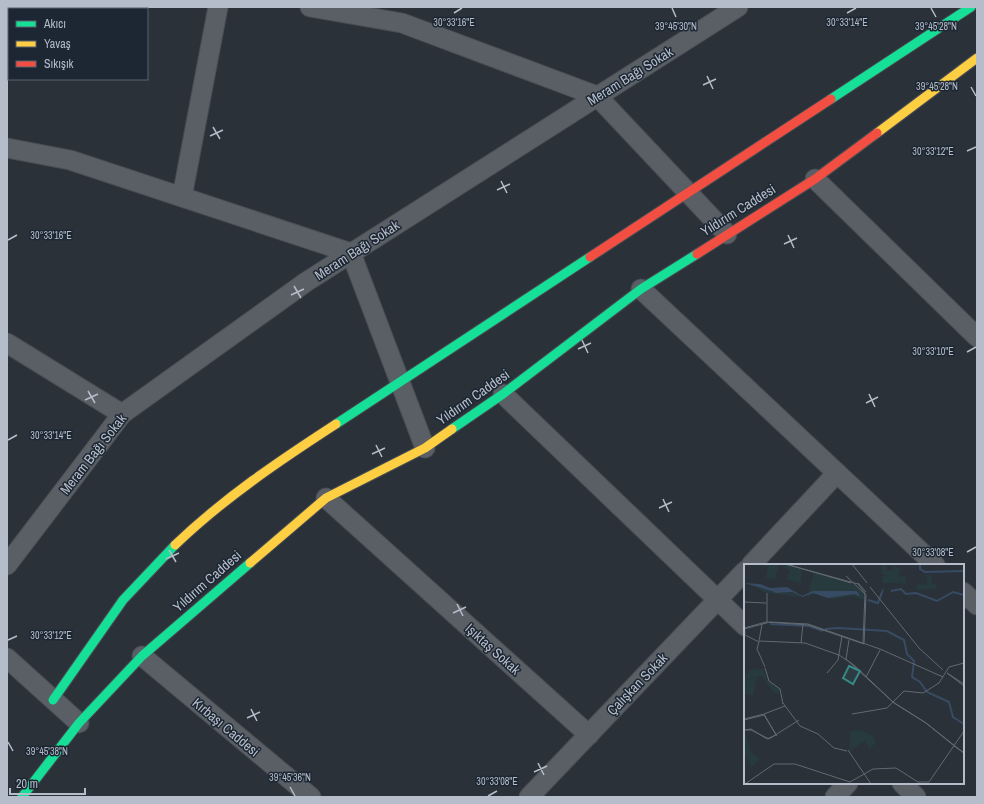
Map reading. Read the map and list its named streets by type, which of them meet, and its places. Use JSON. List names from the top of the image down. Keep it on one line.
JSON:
{"streets":{"street":["Meram Bağı Sokak","Yıldırım Caddesi","Işıktaş Sokak","Çalışkan Sokak","Kırbaşı Caddesi"]},"crossings":[["Yıldırım Caddesi","Işıktaş Sokak"],["Yıldırım Caddesi","Kırbaşı Caddesi"],["Işıktaş Sokak","Çalışkan Sokak"]],"legend":["Akıcı","Yavaş","Sıkışık"],"scale_bar":"20 m","coordinates":["30°33'16\"E","30°33'14\"E","39°45'30\"N","39°45'28\"N","30°33'12\"E","30°33'10\"E","30°33'08\"E","39°45'38\"N","39°45'36\"N"]}
